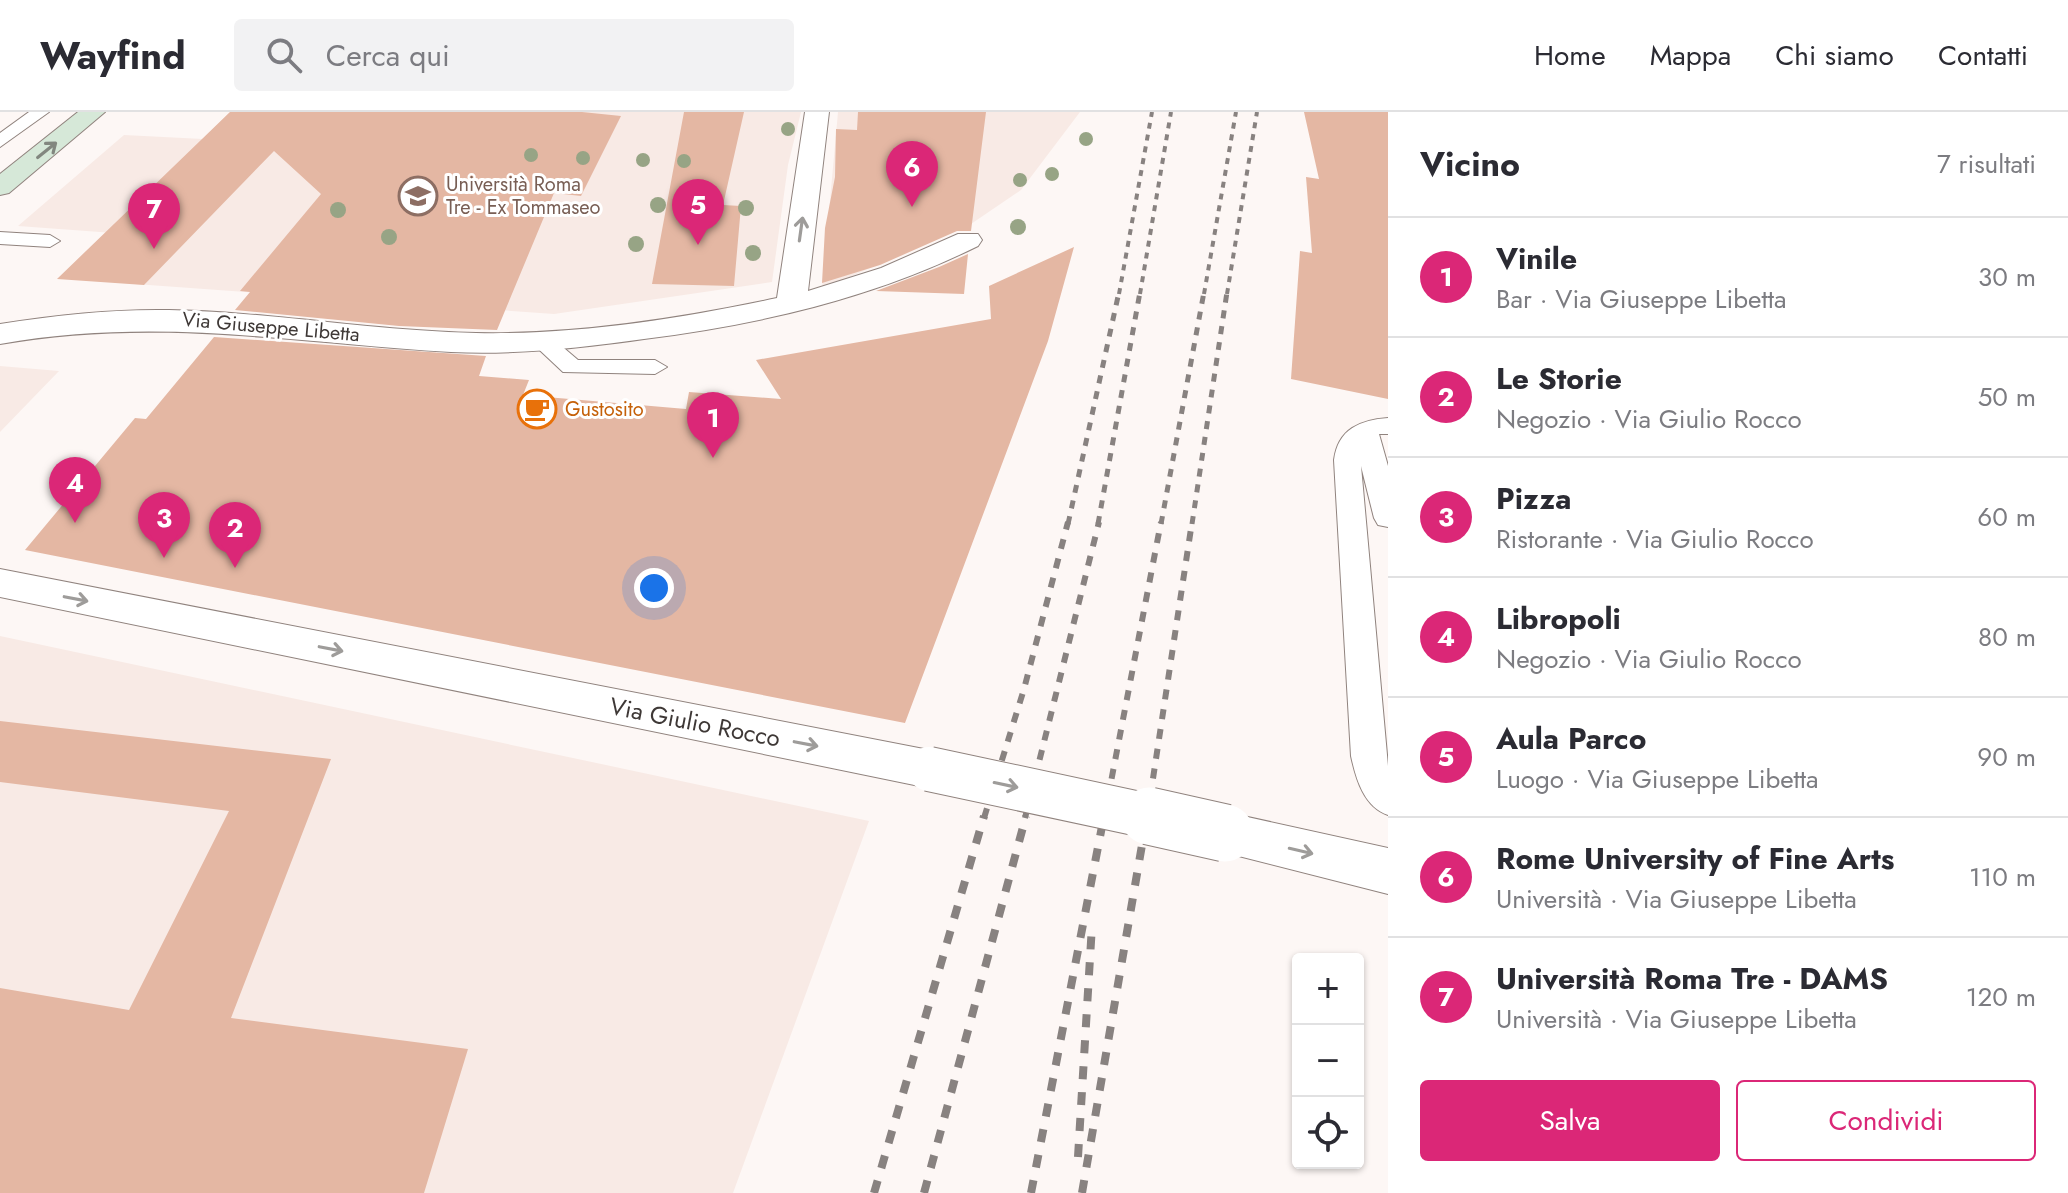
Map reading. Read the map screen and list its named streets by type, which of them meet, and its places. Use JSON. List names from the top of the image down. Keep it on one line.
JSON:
{"streets":{"street":["Via Giuseppe Libetta","Via Giulio Rocco"]},"one_way":["Via Giulio Rocco"],"places":{"school or university":["Università Roma Tre - Ex Tommaseo"],"cafe":["Gustosito"]},"page":{"header":"Wayfind","search":"Cerca qui","nav":["Home","Mappa","Chi siamo","Contatti"],"heading":["Vicino","7 risultati"],"pins":["6","5","7","1","4","3","2"],"list":[{"mark":"1","name":"Vinile","note":"Bar · Via Giuseppe Libetta","value":"30 m"},{"mark":"2","name":"Le Storie","note":"Negozio · Via Giulio Rocco","value":"50 m"},{"mark":"3","name":"Pizza","note":"Ristorante · Via Giulio Rocco","value":"60 m"},{"mark":"4","name":"Libropoli","note":"Negozio · Via Giulio Rocco","value":"80 m"},{"mark":"5","name":"Aula Parco","note":"Luogo · Via Giuseppe Libetta","value":"90 m"},{"mark":"6","name":"Rome University of Fine Arts","note":"Università · Via Giuseppe Libetta","value":"110 m"},{"mark":"7","name":"Università Roma Tre - DAMS","note":"Università · Via Giuseppe Libetta","value":"120 m"}],"map_buttons":["+","−"],"buttons":["Salva","Condividi"]}}
